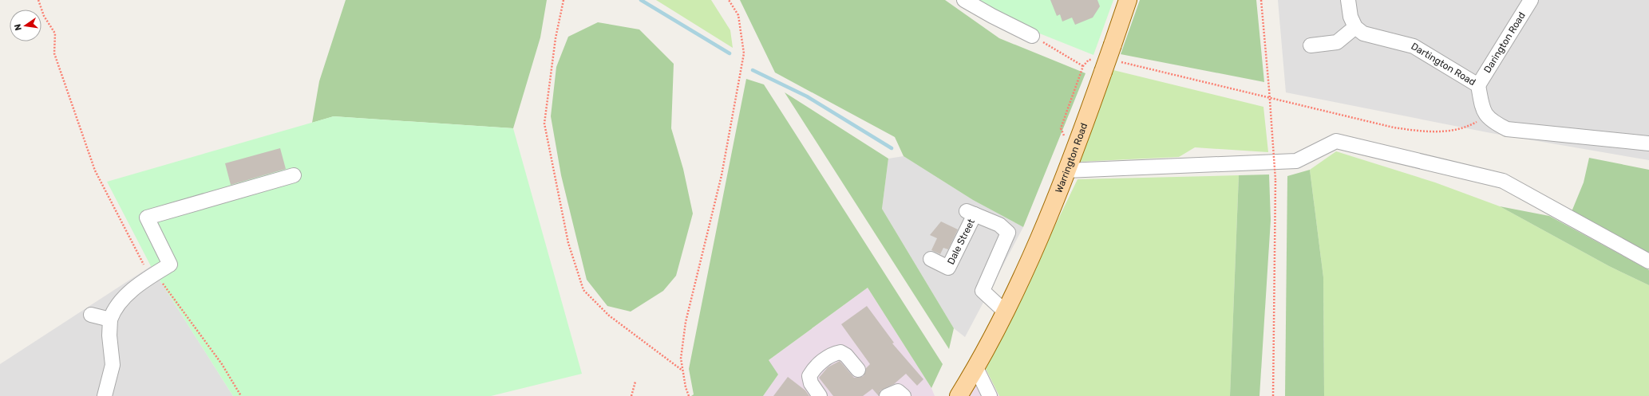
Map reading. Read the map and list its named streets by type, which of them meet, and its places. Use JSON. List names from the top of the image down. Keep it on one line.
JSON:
{"streets":{"main road":["Warrington Road"],"street":["Darington Road","Dartington Road","Dale Street"]},"crossings":[["Darington Road","Dartington Road"],["Warrington Road","Dale Street"]],"north":"left"}
